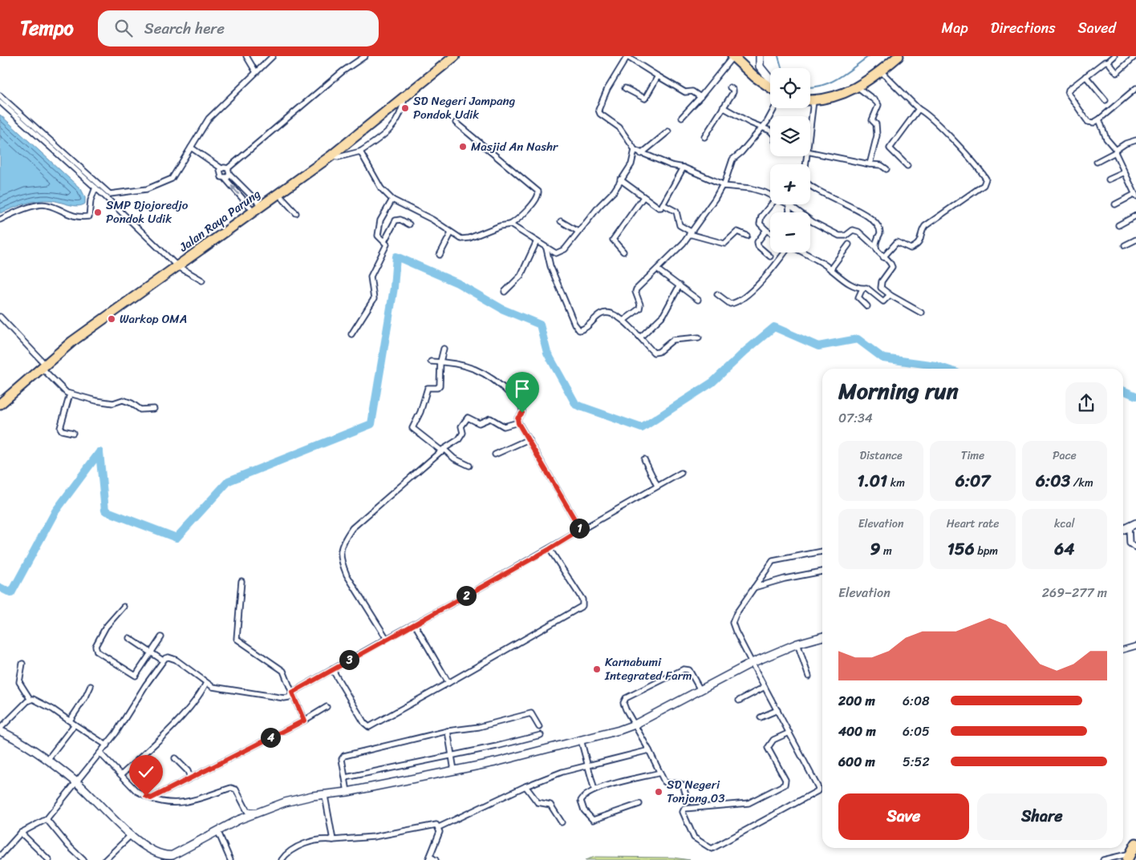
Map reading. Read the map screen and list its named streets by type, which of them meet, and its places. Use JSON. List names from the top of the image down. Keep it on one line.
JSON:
{"streets":{"highway":["Jalan Raya Parung"]},"places":["SD Negeri Jampang Pondok Udik","Masjid An Nashr","SMP Djojoredjo Pondok Udik","Warkop OMA","Karnabumi Integrated Farm","SD Negeri Tonjong 03"],"page":{"header":"Tempo","search":"Search here","nav":["Map","Directions","Saved"],"map_buttons":["+","−"],"heading":["Morning run","07:34"],"stats":[["Distance","1.01 km"],["Time","6:07"],["Pace","6:03 /km"],["Elevation","9 m"],["Heart rate","156 bpm"],["kcal","64"]],"pins":["1","2","3","4"],"chart":["Elevation","269–277 m"],"list":[{"name":"200 m","note":"6:08"},{"name":"400 m","note":"6:05"},{"name":"600 m","note":"5:52"}],"buttons":["Save","Share"]}}
